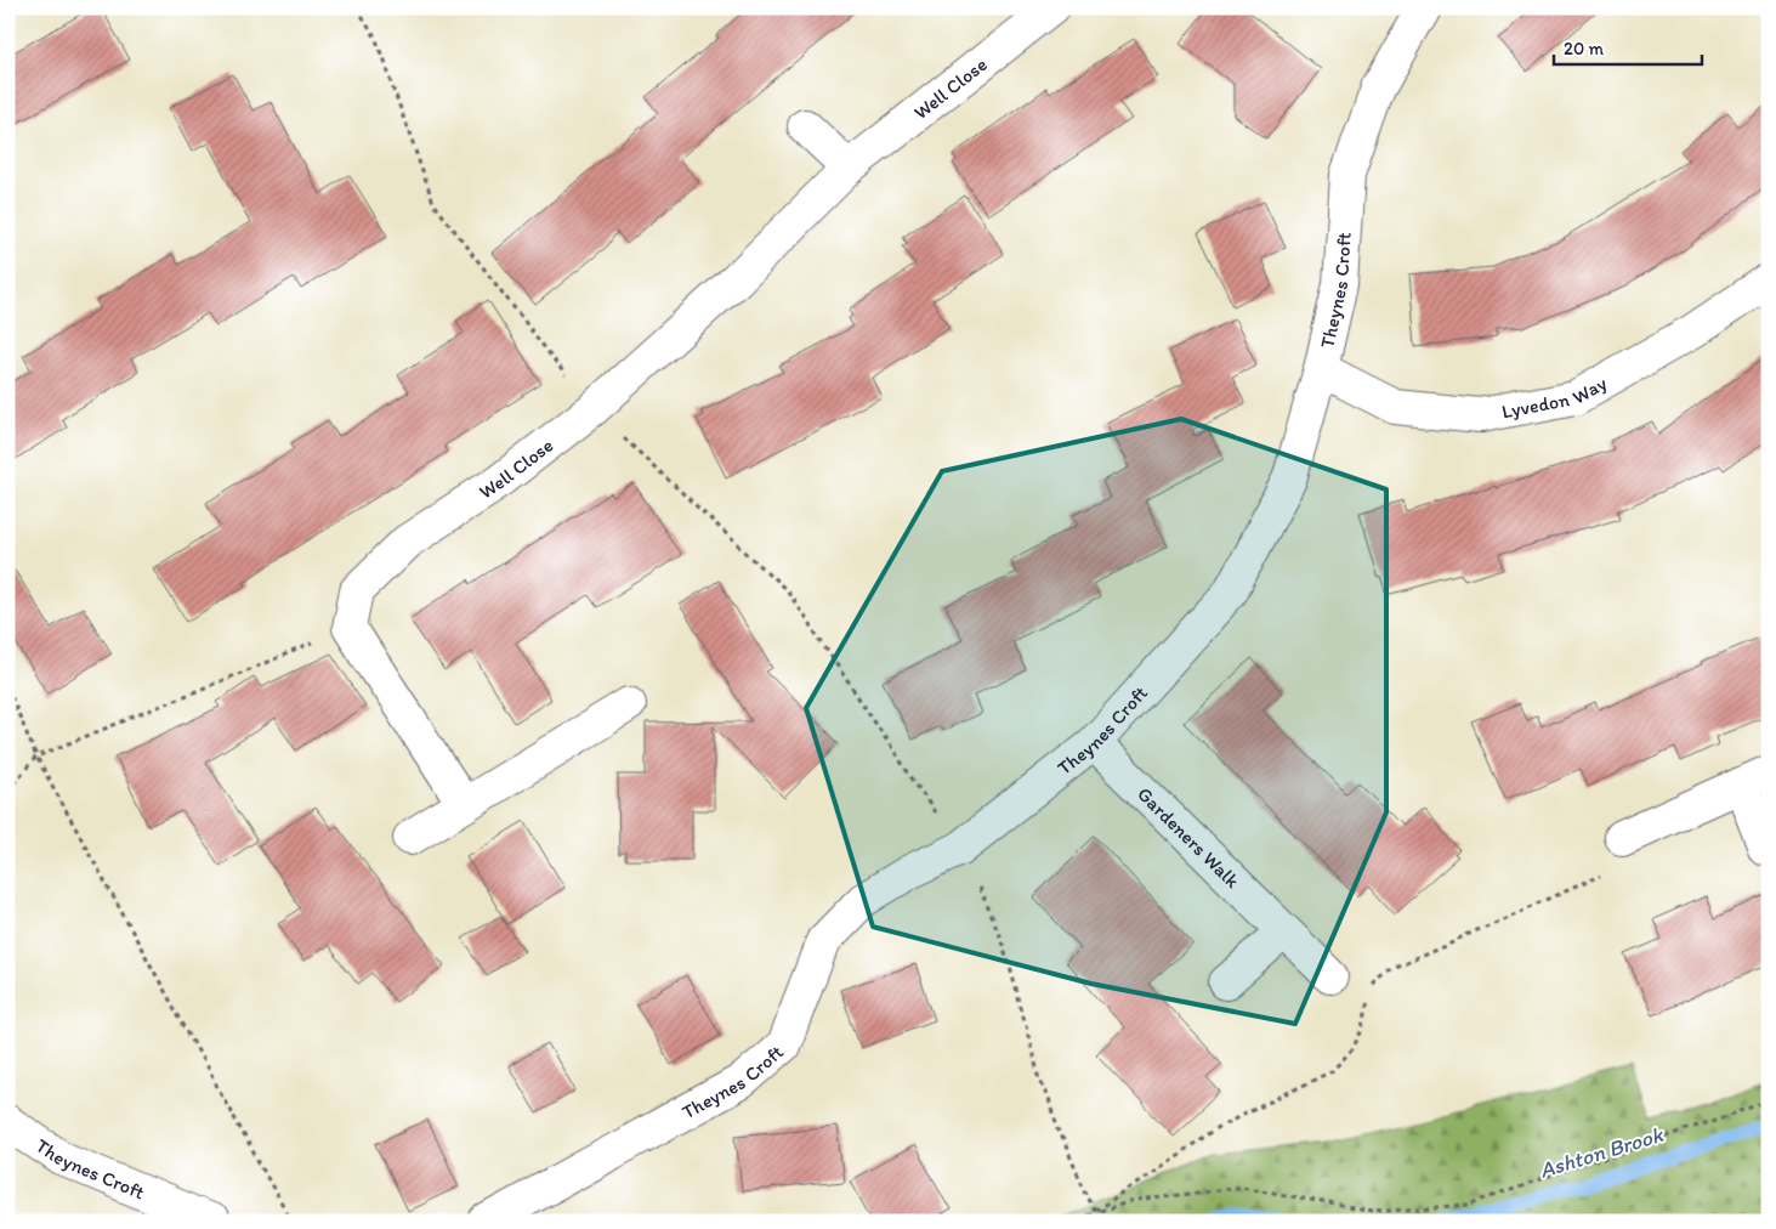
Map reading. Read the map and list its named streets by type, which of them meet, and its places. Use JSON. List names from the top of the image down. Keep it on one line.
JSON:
{"streets":{"street":["Well Close","Theynes Croft","Lyvedon Way","Gardeners Walk"]},"crossings":[["Theynes Croft","Lyvedon Way"],["Theynes Croft","Gardeners Walk"]],"water":["Ashton Brook"],"scale_bar":"20 m"}
